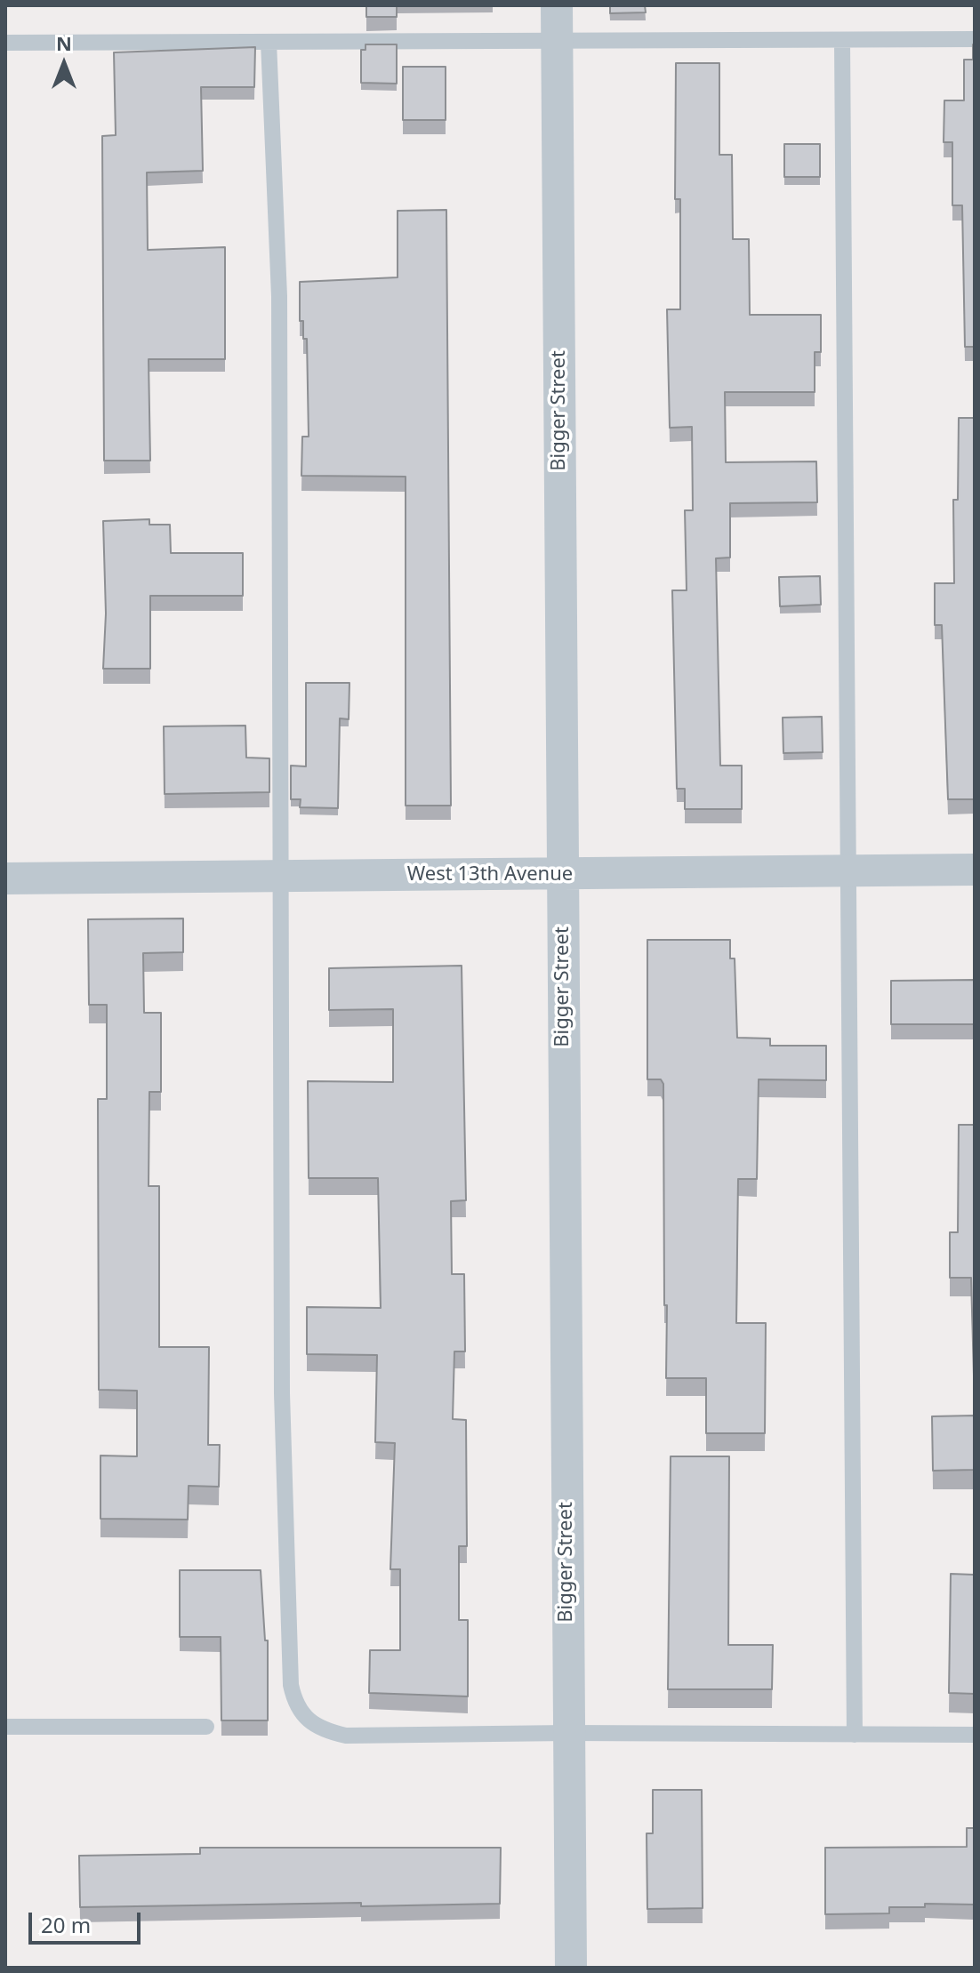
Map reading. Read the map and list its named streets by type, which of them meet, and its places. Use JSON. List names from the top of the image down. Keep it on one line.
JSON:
{"streets":{"street":["Bigger Street","West 13th Avenue"]},"crossings":[["Bigger Street","West 13th Avenue"]],"scale_bar":"20 m","north":"top"}
